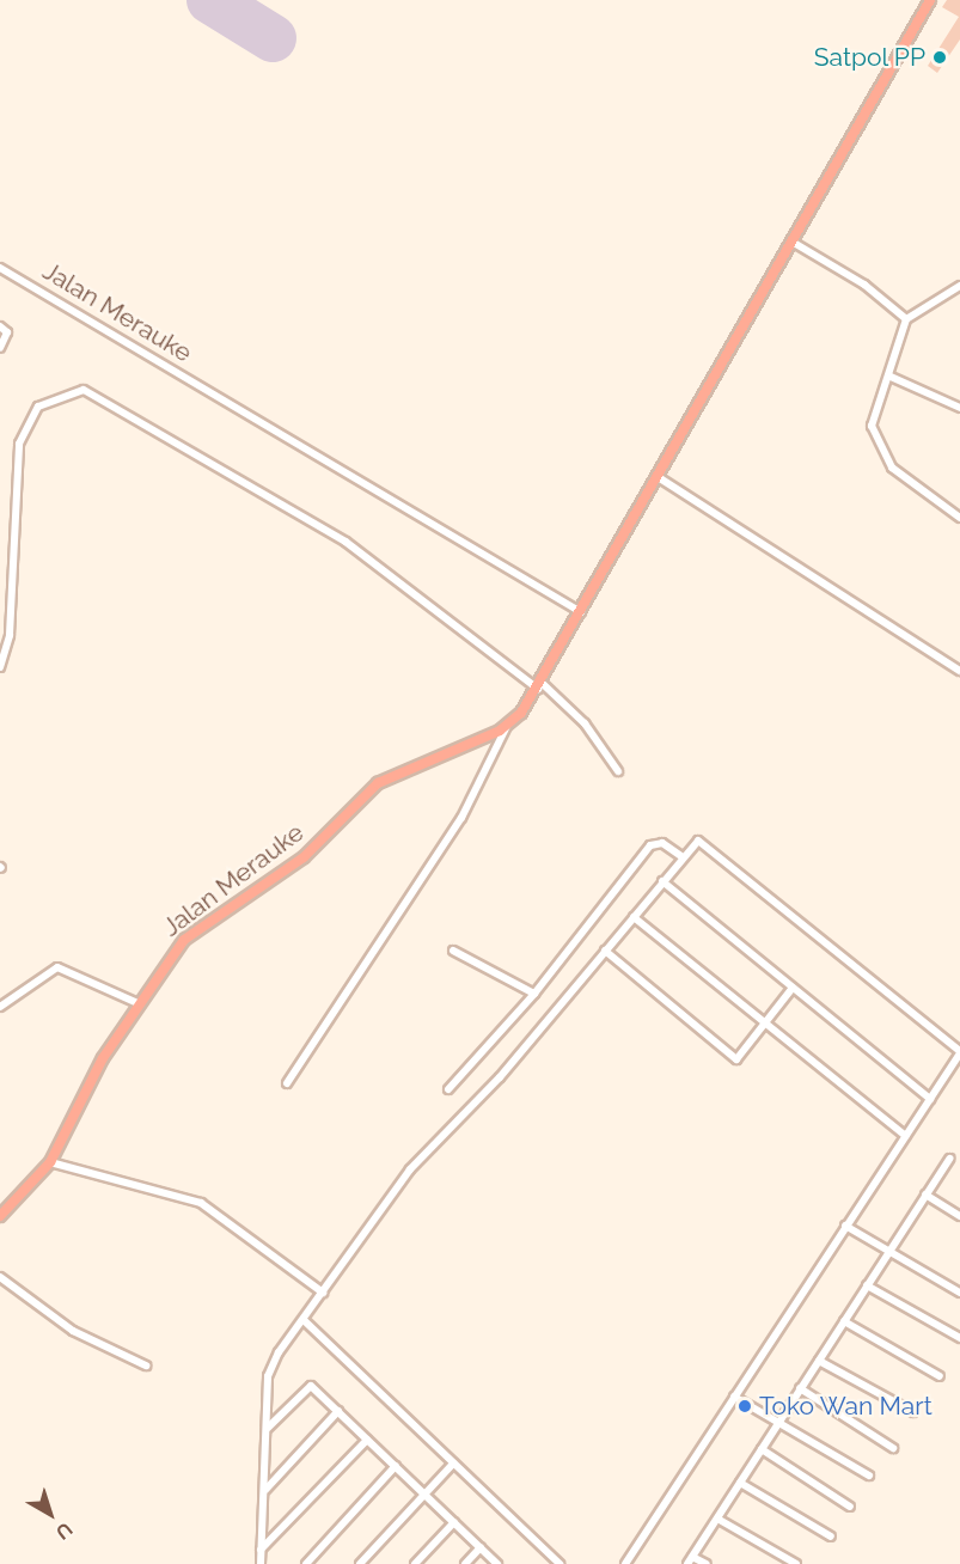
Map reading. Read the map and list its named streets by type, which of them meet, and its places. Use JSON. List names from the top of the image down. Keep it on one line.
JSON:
{"streets":{"highway":["Jalan Merauke"]},"places":["Satpol PP","Toko Wan Mart"],"north":"bottom right"}
